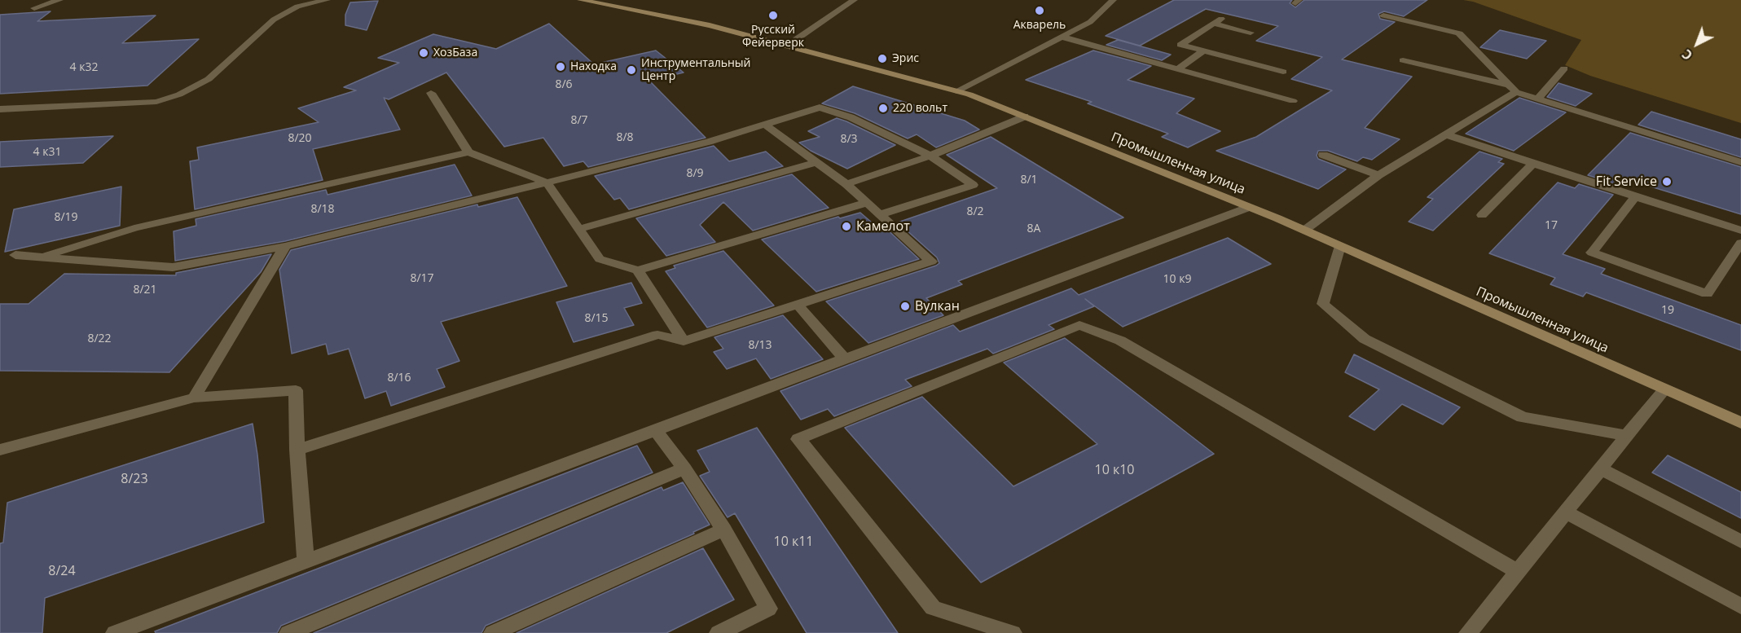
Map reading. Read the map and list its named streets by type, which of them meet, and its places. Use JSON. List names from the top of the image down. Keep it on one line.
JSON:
{"streets":{"main road":["Промышленная улица"]},"places":["Акварель","Русский Фейерверк","ХозБаза","Эрис","Находка","Инструментальный Центр","220 вольт","Fit Service","Камелот","Вулкан"],"house_numbers":["4 к32","8/6","8/7","8/8","8/20","8/3","4 к31","8/9","8/1","8/18","8/2","8/19","17","8А","8/17","10 к9","8/21","19","8/15","8/22","8/13","8/16","10 к10","8/23","10 к11","8/24"],"north":"bottom left"}
